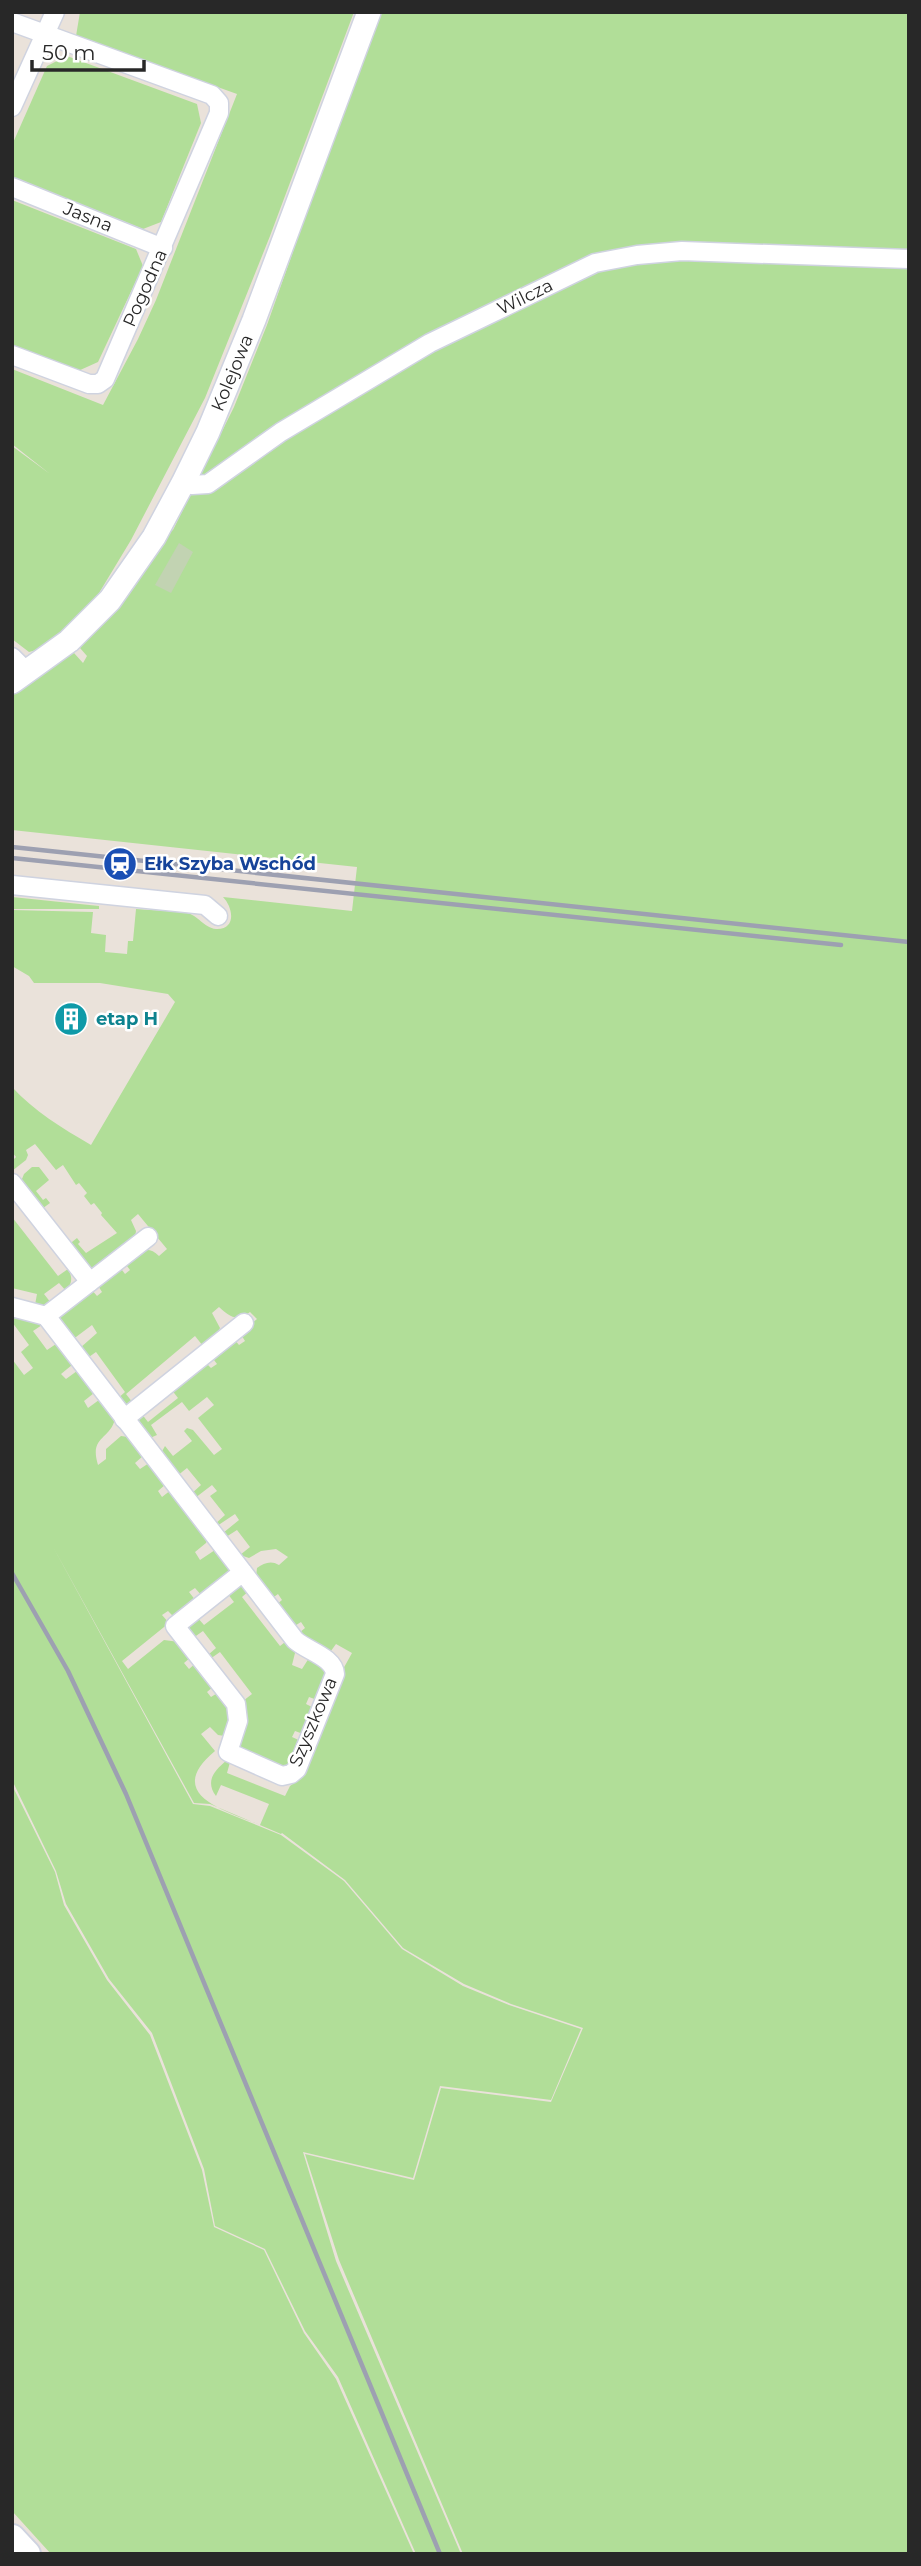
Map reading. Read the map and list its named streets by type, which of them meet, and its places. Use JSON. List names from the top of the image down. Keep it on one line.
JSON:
{"streets":{"street":["Jasna","Pogodna","Wilcza","Kolejowa","Szyszkowa"]},"crossings":[["Jasna","Pogodna"],["Wilcza","Kolejowa"]],"places":{"station":["Ełk Szyba Wschód"],"building":["etap H"]},"scale_bar":"50 m"}
